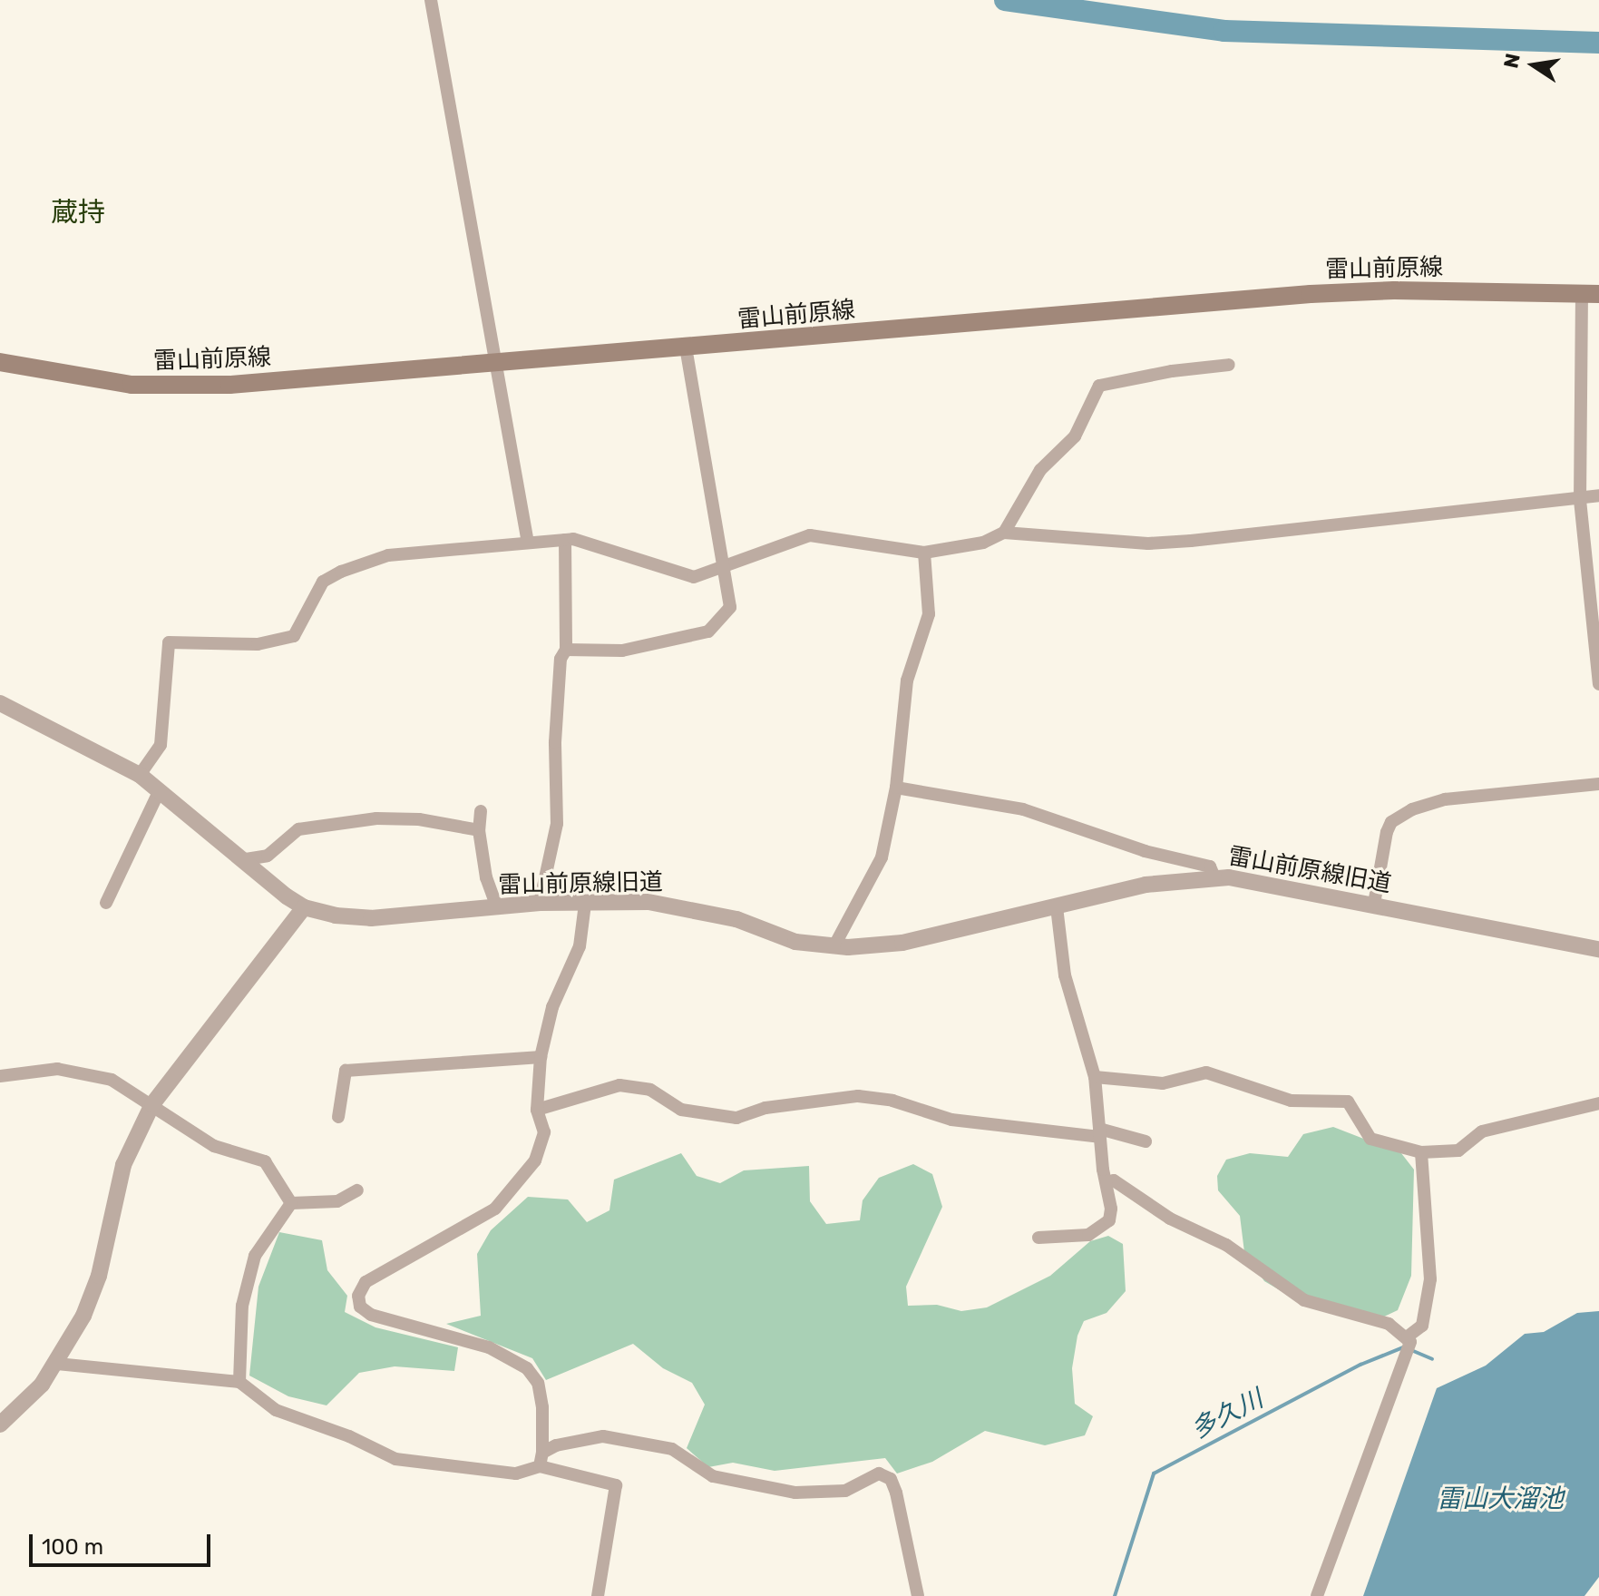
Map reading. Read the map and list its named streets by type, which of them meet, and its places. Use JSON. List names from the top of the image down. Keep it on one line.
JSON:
{"streets":{"main road":["雷山前原線"],"street":["雷山前原線旧道"]},"districts":["蔵持"],"water":["多久川","雷山大溜池"],"scale_bar":"100 m","north":"left"}
